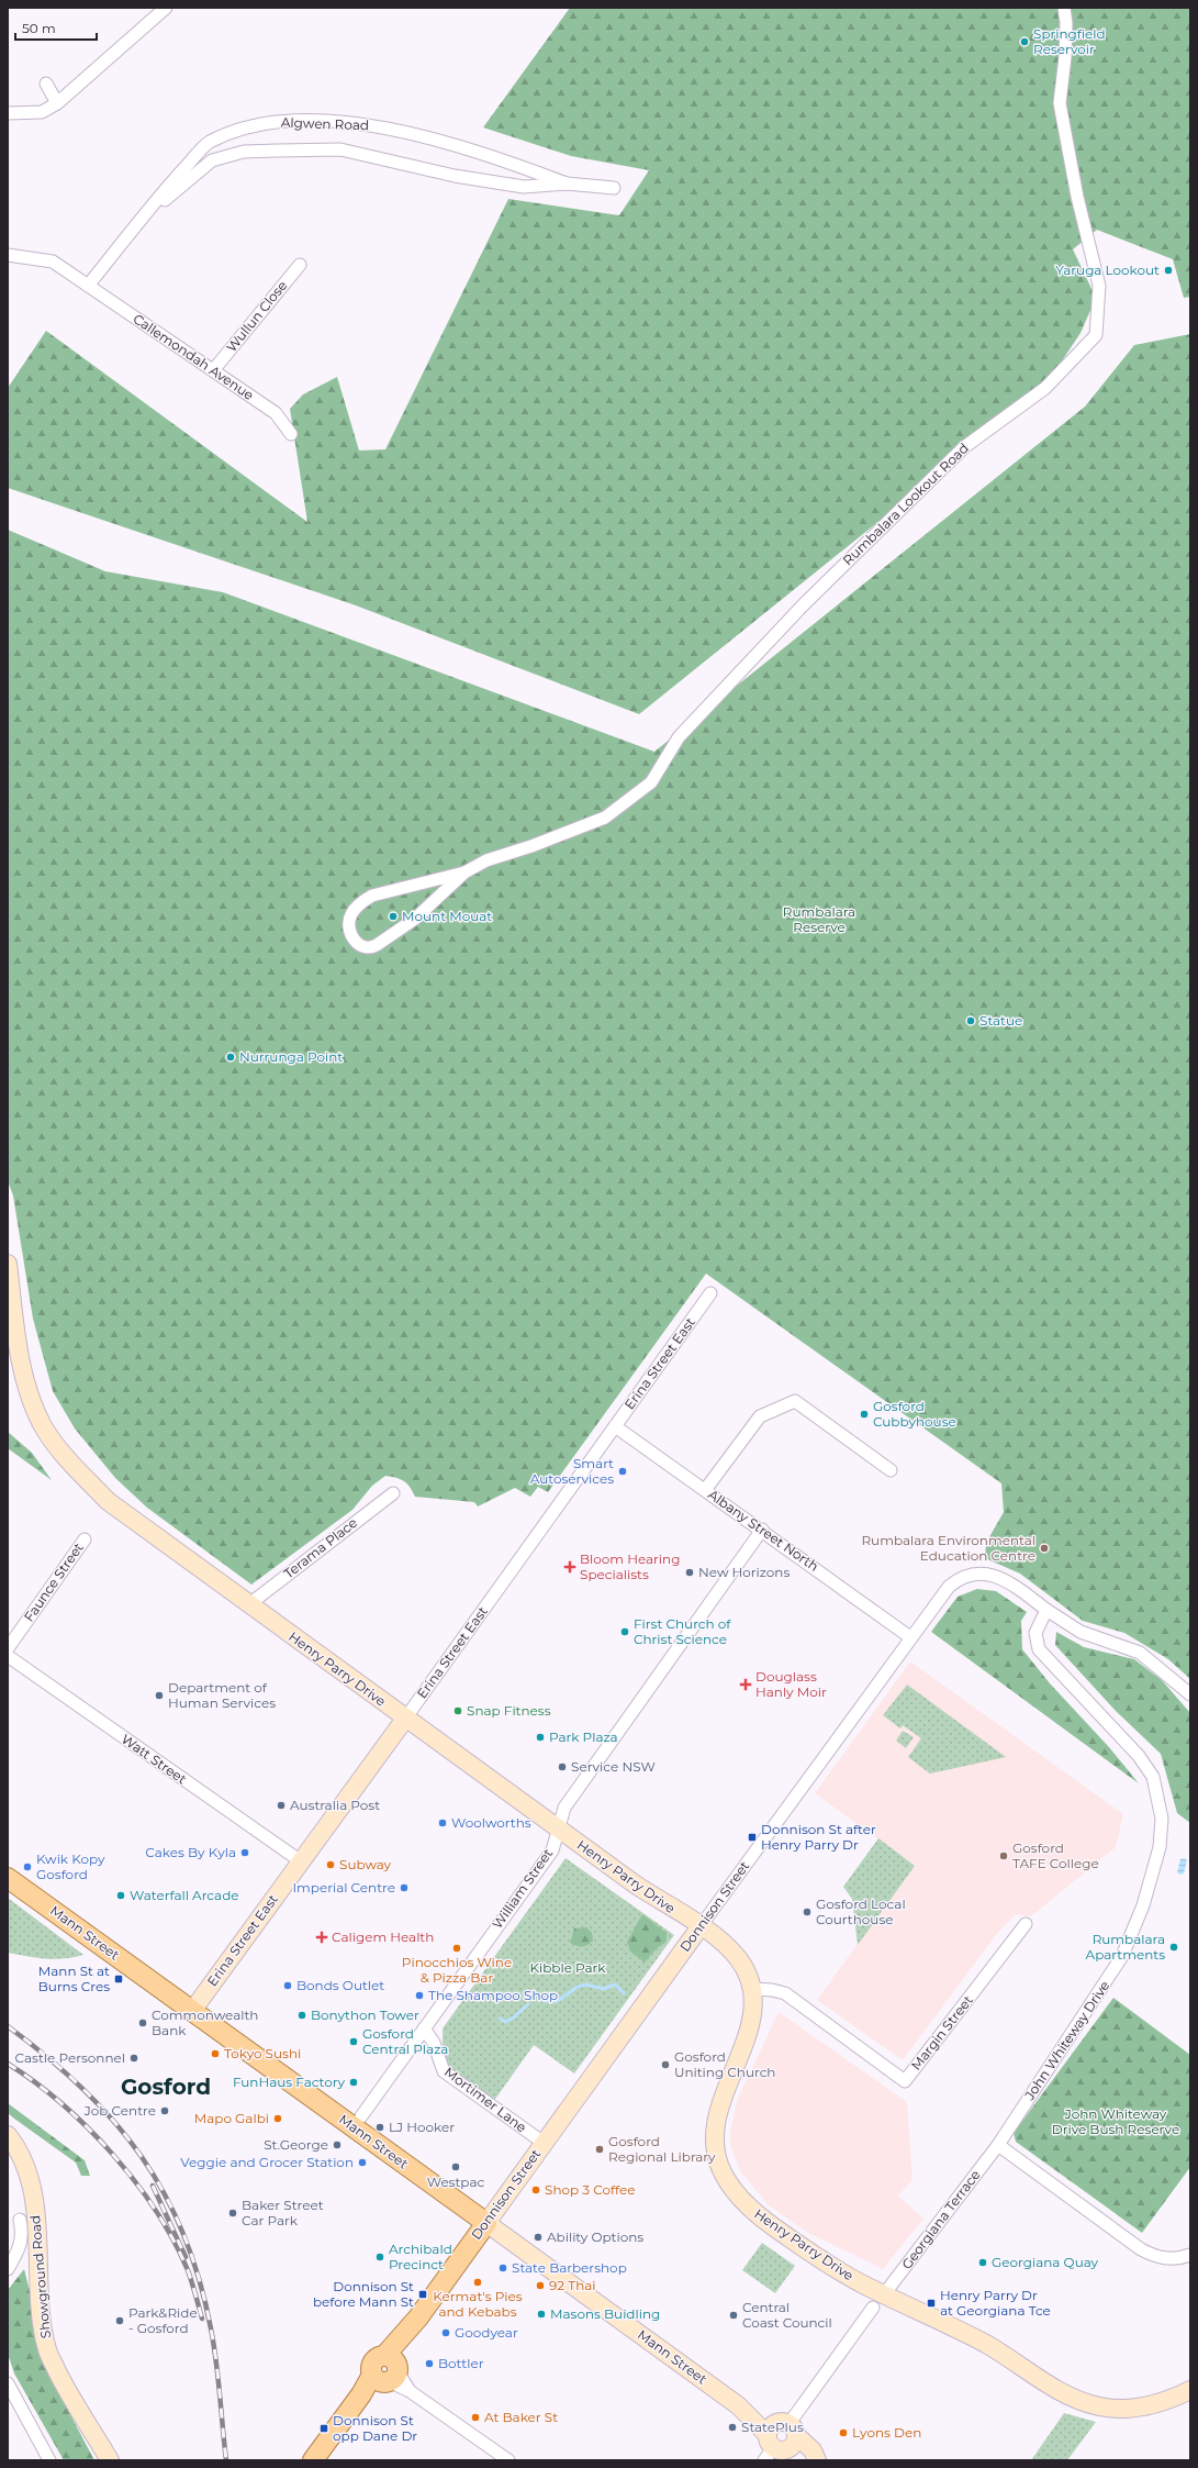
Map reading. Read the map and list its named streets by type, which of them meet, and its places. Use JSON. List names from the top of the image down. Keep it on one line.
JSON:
{"streets":{"main road":["Erina Street East","Henry Parry Drive","Donnison Street","Mann Street","Showground Road"],"street":["Algwen Road","Wullun Close","Callemondah Avenue","Rumbalara Lookout Road","Albany Street North","Terama Place","Faunce Street","Watt Street","William Street","Margin Street","John Whiteway Drive","Mortimer Lane","Georgiana Terrace"]},"crossings":[["Algwen Road","Callemondah Avenue"],["Wullun Close","Callemondah Avenue"],["Erina Street East","Albany Street North"],["Erina Street East","Henry Parry Drive"],["Erina Street East","Watt Street"],["Erina Street East","Mann Street"],["Albany Street North","William Street"],["Albany Street North","Donnison Street"],["Terama Place","Henry Parry Drive"],["Henry Parry Drive","William Street"],["Henry Parry Drive","Donnison Street"],["Henry Parry Drive","Margin Street"],["Henry Parry Drive","Georgiana Terrace"],["William Street","Mortimer Lane"],["Donnison Street","Mann Street"],["Donnison Street","John Whiteway Drive"],["Donnison Street","Mortimer Lane"],["Mann Street","Georgiana Terrace"],["John Whiteway Drive","Georgiana Terrace"]],"districts":["Gosford"],"parks":["Rumbalara Reserve","Kibble Park","John Whiteway Drive Bush Reserve"],"places":{"other":["Springfield Reservoir","Yaruga Lookout","Mount Mouat","Statue","Nurrunga Point","Gosford Cubbyhouse","Smart Autoservices","Rumbalara Environmental Education Centre","New Horizons","First Church of Christ Science","Department of Human Services","Snap Fitness","Park Plaza","Service NSW","Australia Post","Woolworths","Cakes By Kyla","Gosford TAFE College","Subway","Kwik Kopy Gosford","Imperial Centre","Waterfall Arcade","Gosford Local Courthouse","Rumbalara Apartments","Pinocchios Wine & Pizza Bar","Bonds Outlet","The Shampoo Shop","Bonython Tower","Commonwealth Bank","Gosford Central Plaza","Tokyo Sushi","Castle Personnel","Gosford Uniting Church","FunHaus Factory","Job Centre","Mapo Galbi","LJ Hooker","St.George","Gosford Regional Library","Veggie and Grocer Station","Westpac","Shop 3 Coffee","Baker Street Car Park","Ability Options","Archibald Precinct","Georgiana Quay","State Barbershop","Kermat's Pies and Kebabs","92 Thai","Masons Buidling","Central Coast Council","Park&Ride - Gosford","Goodyear","Bottler","At Baker St","StatePlus","Lyons Den"],"health":["Bloom Hearing Specialists","Douglass Hanly Moir","Caligem Health"],"transit":["Donnison St after Henry Parry Dr","Mann St at Burns Cres","Donnison St before Mann St","Henry Parry Dr at Georgiana Tce","Donnison St opp Dane Dr"]},"scale_bar":"50 m"}
